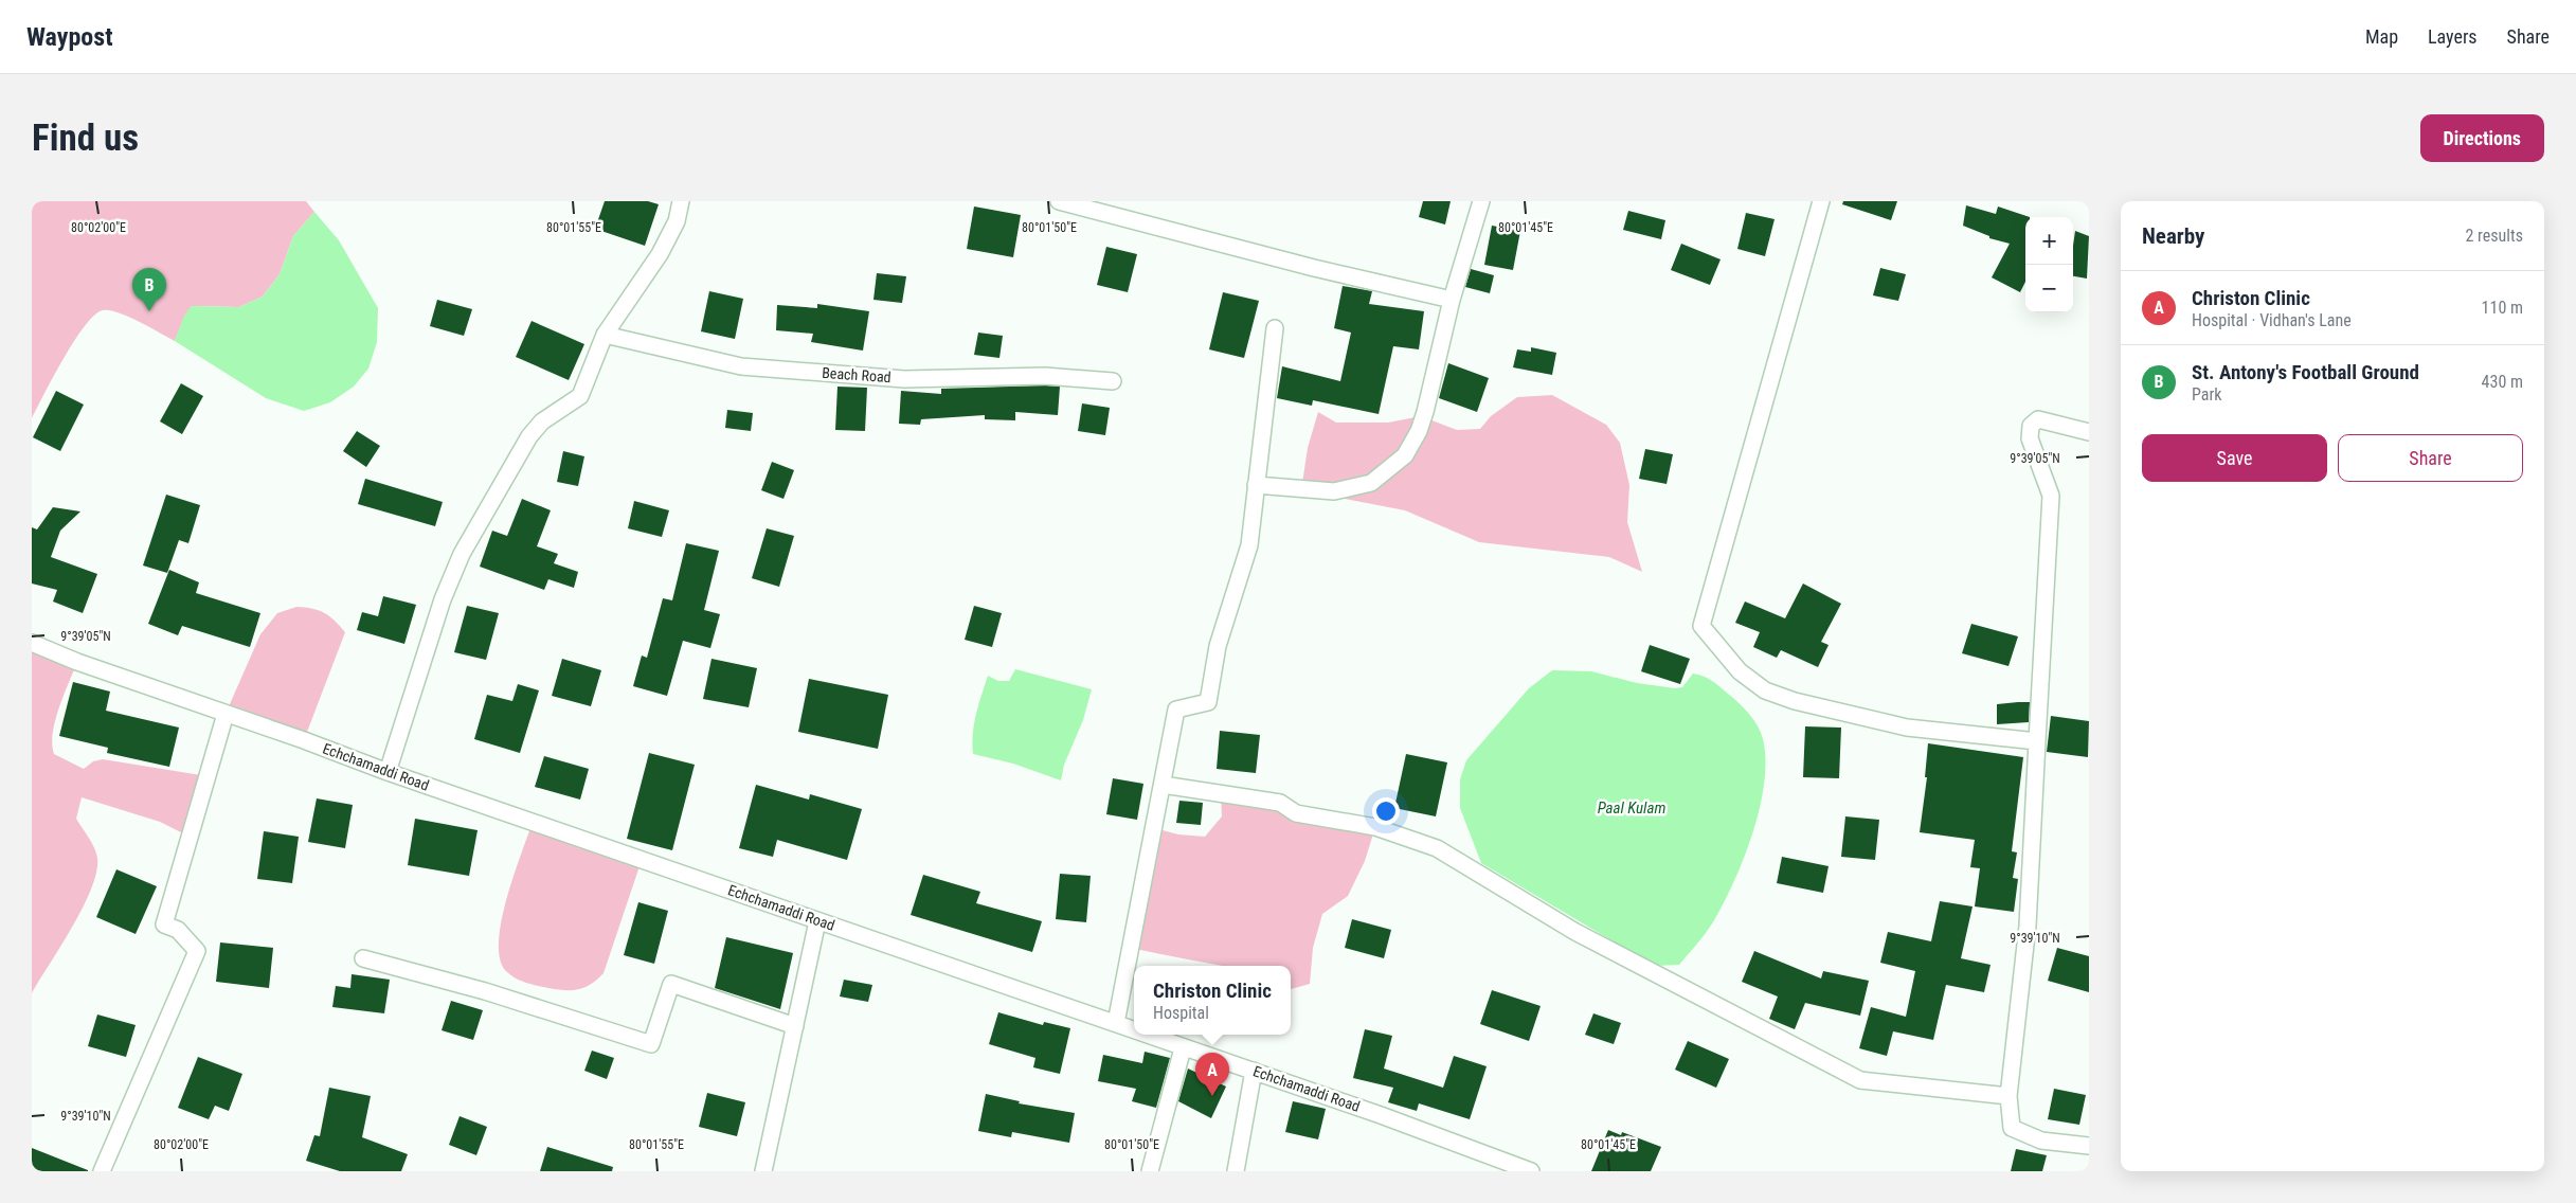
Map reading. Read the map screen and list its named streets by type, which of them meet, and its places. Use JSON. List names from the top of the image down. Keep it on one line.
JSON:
{"streets":{"street":["Beach Road","Echchamaddi Road"]},"water":["Paal Kulam"],"page":{"header":"Waypost","nav":["Map","Layers","Share"],"buttons":["Directions",["Save","Share"]],"title":"Find us","heading":["Nearby","2 results"],"map_buttons":["+","−"],"pins":["B","A"],"list":[{"mark":"A","name":"Christon Clinic","note":"Hospital · Vidhan's Lane","value":"110 m"},{"mark":"B","name":"St. Antony's Football Ground","note":"Park","value":"430 m"}],"popup":["Christon Clinic","Hospital"]},"coordinates":["80°02'00\"E","80°01'55\"E","80°01'50\"E","80°01'45\"E","9°39'05\"N","9°39'10\"N"]}
